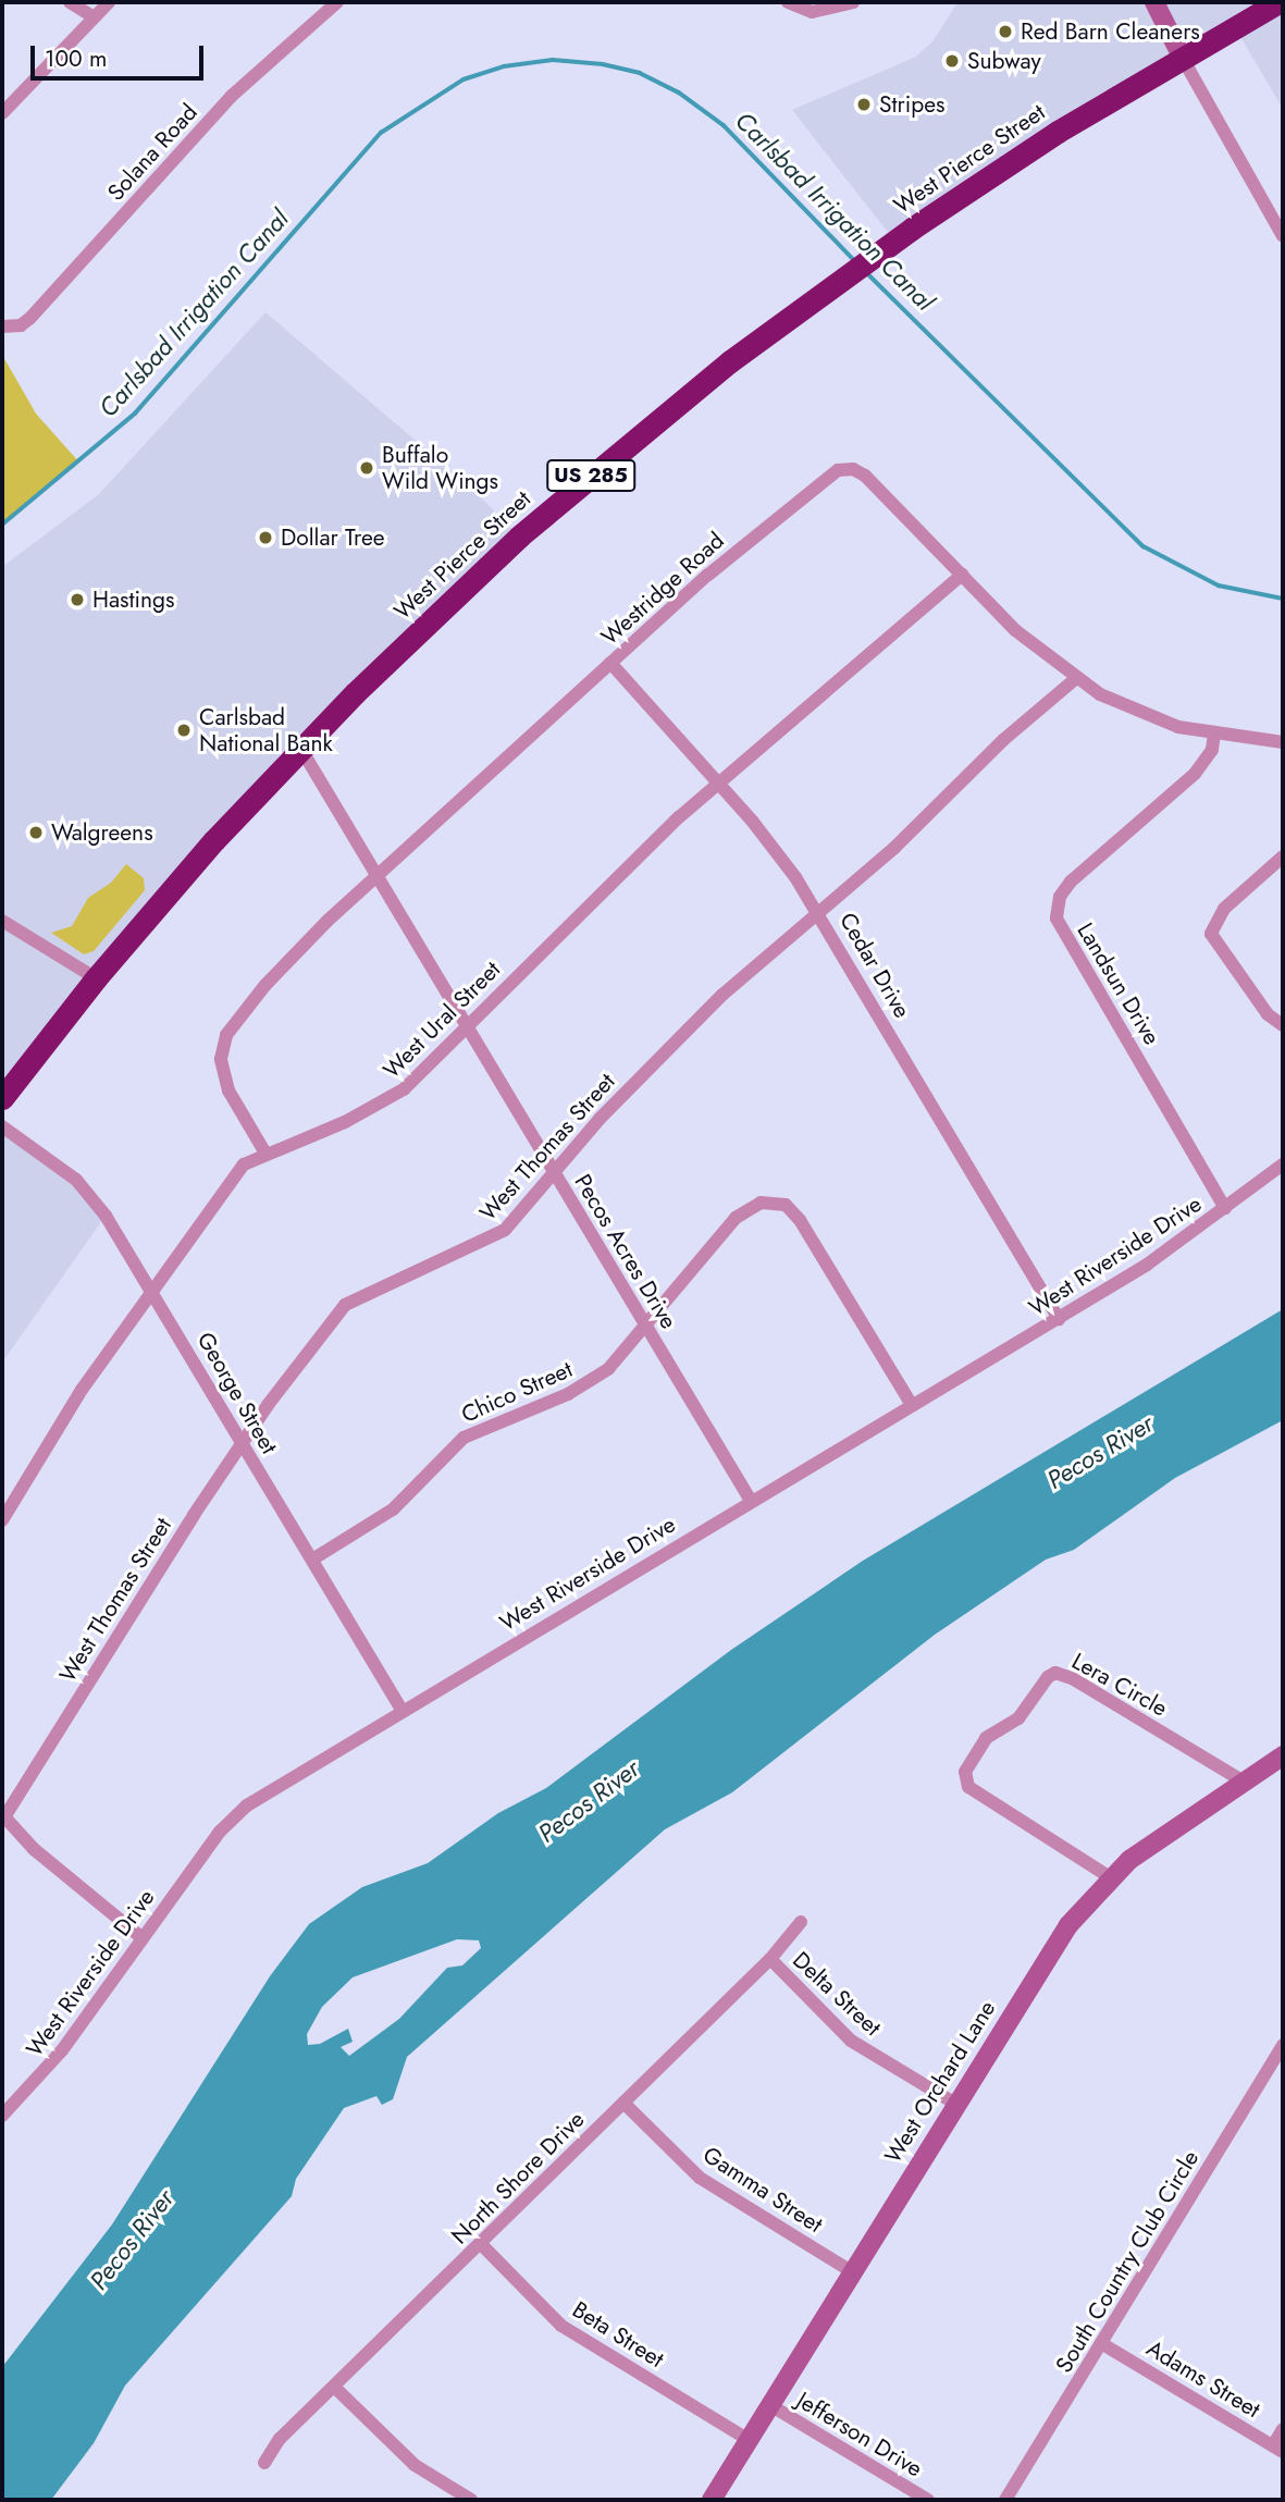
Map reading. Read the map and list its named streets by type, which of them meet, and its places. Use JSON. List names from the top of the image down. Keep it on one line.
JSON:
{"streets":{"highway":["West Pierce Street","US 285"],"street":["Solana Road","Westridge Road","Cedar Drive","Landsun Drive","West Ural Street","West Thomas Street","Pecos Acres Drive","West Riverside Drive","Chico Street","George Street","Lera Circle","Delta Street","West Orchard Lane","North Shore Drive","Gamma Street","South Country Club Circle","Beta Street","Adams Street","Jefferson Drive"]},"crossings":[["West Pierce Street","Pecos Acres Drive"],["Westridge Road","Cedar Drive"],["Westridge Road","Landsun Drive"],["Westridge Road","West Ural Street"],["Westridge Road","West Thomas Street"],["Westridge Road","Pecos Acres Drive"],["Cedar Drive","West Ural Street"],["Cedar Drive","West Thomas Street"],["Cedar Drive","West Riverside Drive"],["Landsun Drive","West Riverside Drive"],["West Ural Street","Pecos Acres Drive"],["West Ural Street","George Street"],["West Thomas Street","Pecos Acres Drive"],["West Thomas Street","George Street"],["Pecos Acres Drive","West Riverside Drive"],["Pecos Acres Drive","Chico Street"],["West Riverside Drive","Chico Street"],["West Riverside Drive","George Street"],["Chico Street","George Street"],["Lera Circle","West Orchard Lane"],["Delta Street","West Orchard Lane"],["Delta Street","North Shore Drive"],["West Orchard Lane","Gamma Street"],["West Orchard Lane","Beta Street"],["West Orchard Lane","Jefferson Drive"],["North Shore Drive","Gamma Street"],["North Shore Drive","Beta Street"],["South Country Club Circle","Adams Street"]],"water":["Carlsbad Irrigation Canal","Pecos River"],"places":["Red Barn Cleaners","Subway","Stripes","Buffalo Wild Wings","Dollar Tree","Hastings","Carlsbad National Bank","Walgreens"],"scale_bar":"100 m"}
